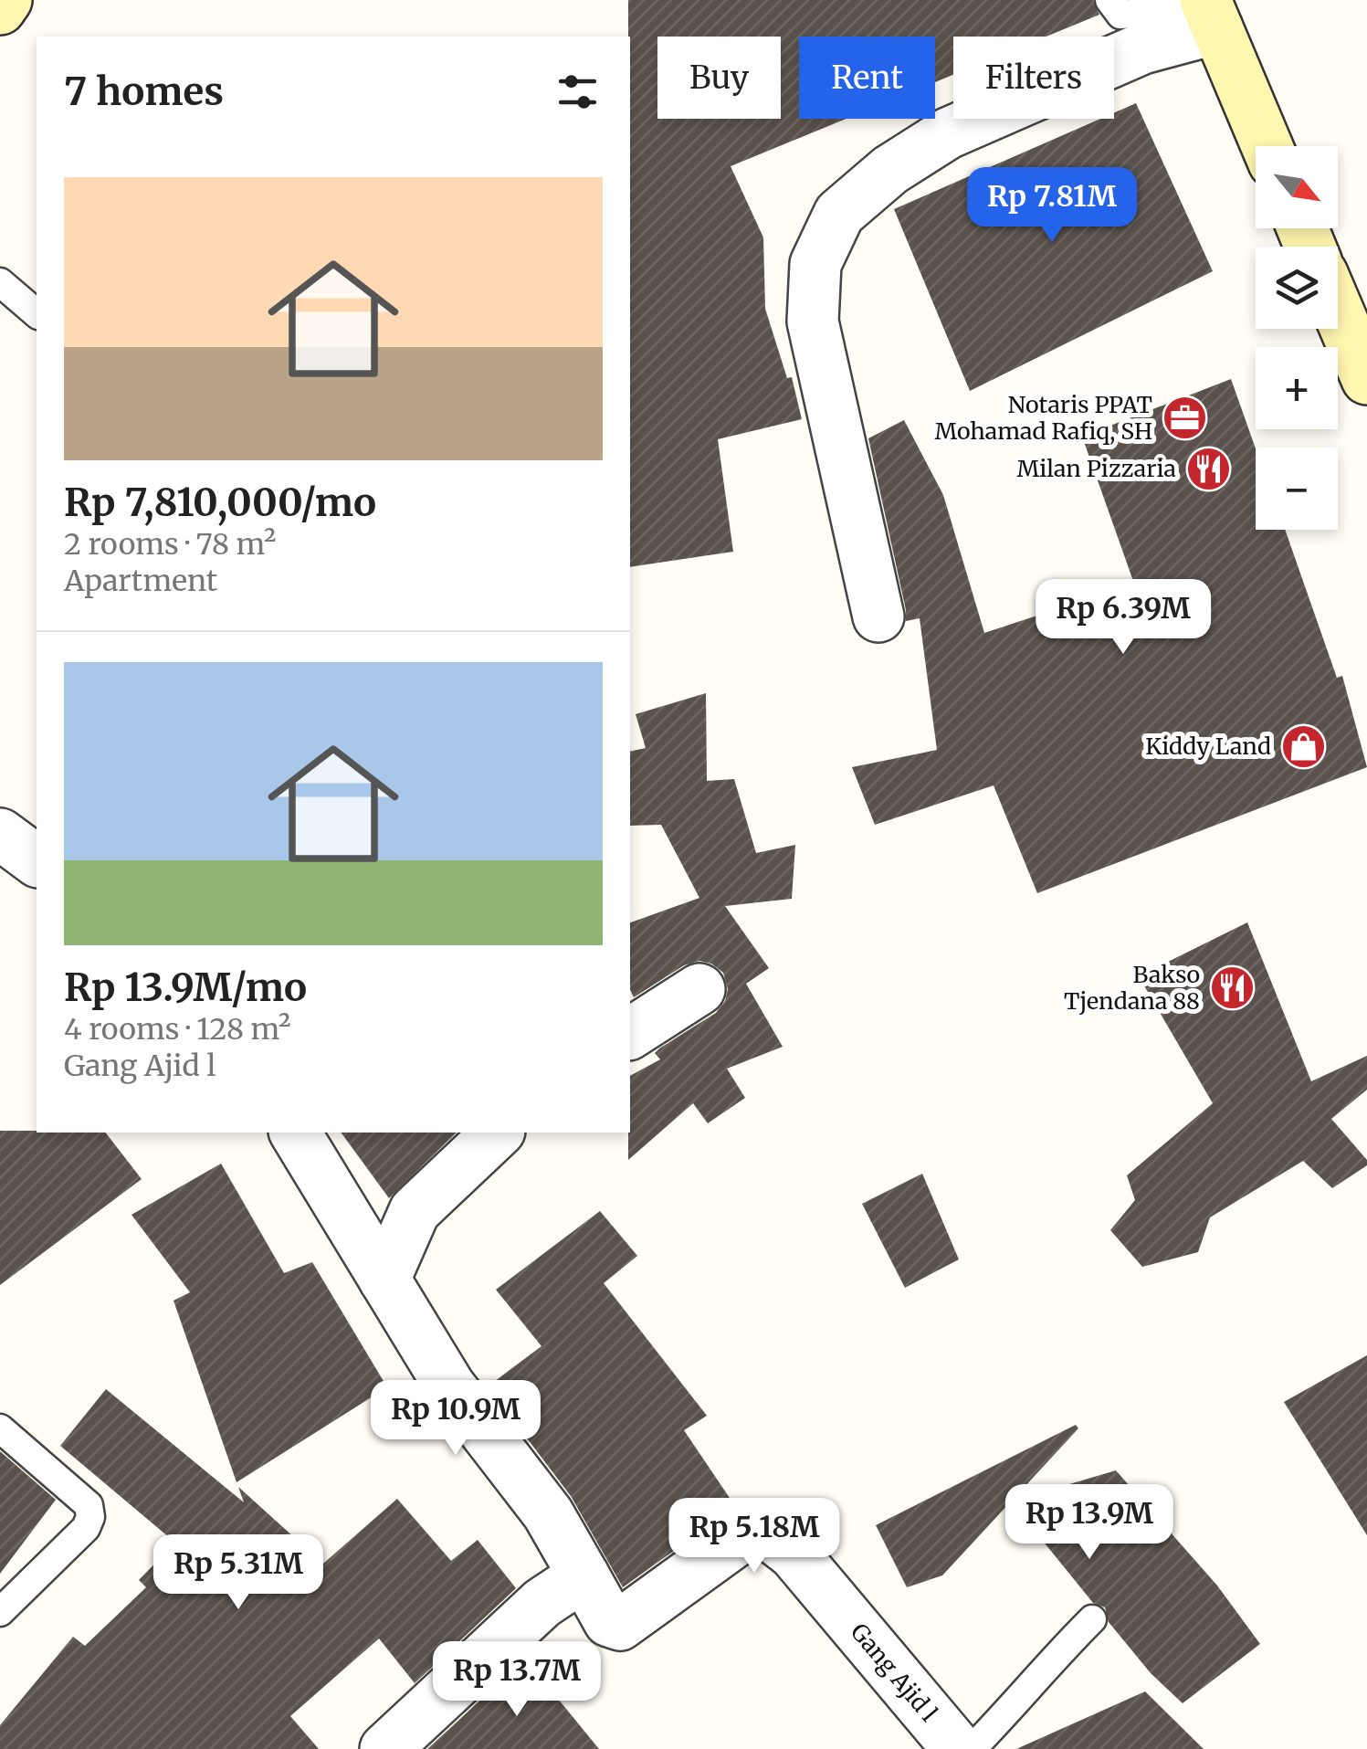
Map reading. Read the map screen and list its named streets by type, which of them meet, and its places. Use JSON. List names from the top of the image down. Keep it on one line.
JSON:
{"streets":{"street":["Gang Ajid l"]},"places":{"office":["Notaris PPAT Mohamad Rafiq, SH"],"restaurant":["Milan Pizzaria","Bakso Tjendana 88"],"shop":["Kiddy Land"]},"north":"bottom right","page":{"chip":["Buy","Rent","Filters"],"heading":"7 homes","map_buttons":["+","−"],"list":[{"name":"Rp 7,810,000/mo","note":"2 rooms · 78 m² · Apartment"},{"name":"Rp 13.9M/mo","note":"4 rooms · 128 m² · Gang Ajid l"}],"price":["Rp 7.81M","Rp 6.39M","Rp 10.9M","Rp 13.9M","Rp 5.18M","Rp 5.31M","Rp 13.7M"]}}
